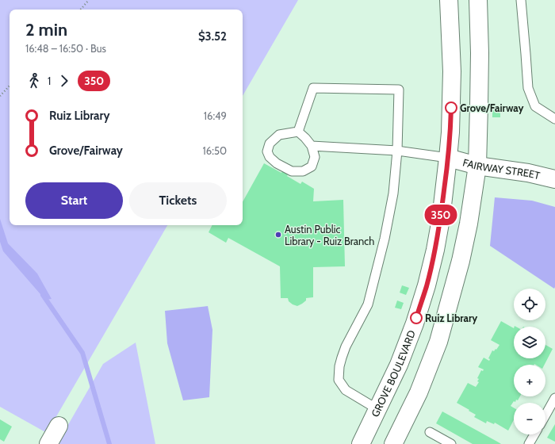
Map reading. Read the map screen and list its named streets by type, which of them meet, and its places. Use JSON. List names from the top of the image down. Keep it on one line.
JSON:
{"streets":{"street":["FAIRWAY STREET","GROVE BOULEVARD"]},"crossings":[["FAIRWAY STREET","GROVE BOULEVARD"]],"places":["Grove/Fairway","Austin Public Library - Ruiz Branch","Ruiz Library"],"lines":["bus line 350"],"page":{"on_map":"350","heading":["2 min","16:48 – 16:50 · Bus","$3.52"],"legs":["1","350"],"list":[{"name":"Ruiz Library","value":"16:49"},{"name":"Grove/Fairway","value":"16:50"}],"buttons":["Start","Tickets"],"map_buttons":["+","−"]}}
